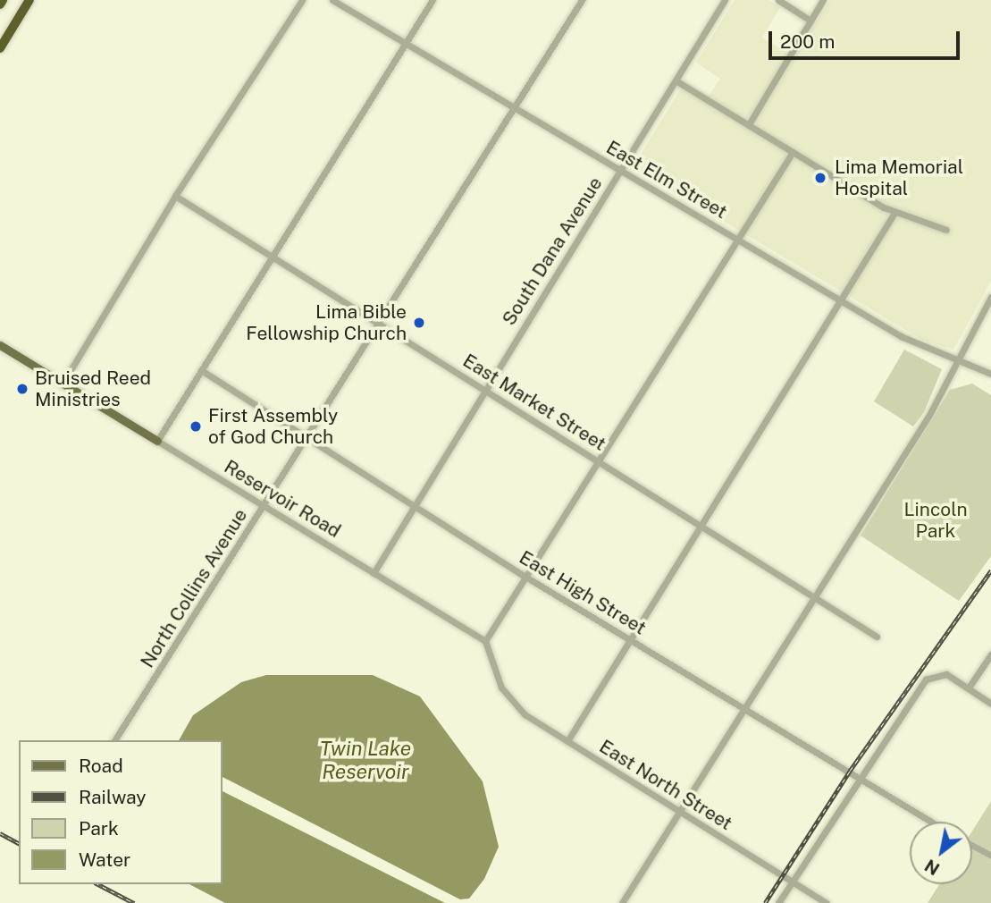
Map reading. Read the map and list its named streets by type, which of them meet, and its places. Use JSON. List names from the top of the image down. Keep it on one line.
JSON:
{"streets":{"main road":["Reservoir Road"],"street":["East Elm Street","South Dana Avenue","East Market Street","North Collins Avenue","East High Street","East North Street"]},"crossings":[["East Elm Street","South Dana Avenue"],["East Elm Street","North Collins Avenue"],["South Dana Avenue","East Market Street"],["South Dana Avenue","Reservoir Road"],["South Dana Avenue","East High Street"],["East Market Street","North Collins Avenue"],["Reservoir Road","North Collins Avenue"],["Reservoir Road","East North Street"],["North Collins Avenue","East High Street"]],"water":["Twin Lake Reservoir"],"parks":["Lincoln Park"],"places":["Lima Memorial Hospital","Lima Bible Fellowship Church","Bruised Reed Ministries","First Assembly of God Church"],"legend":["Road","Railway","Park","Water"],"scale_bar":"200 m","north":"bottom left"}
